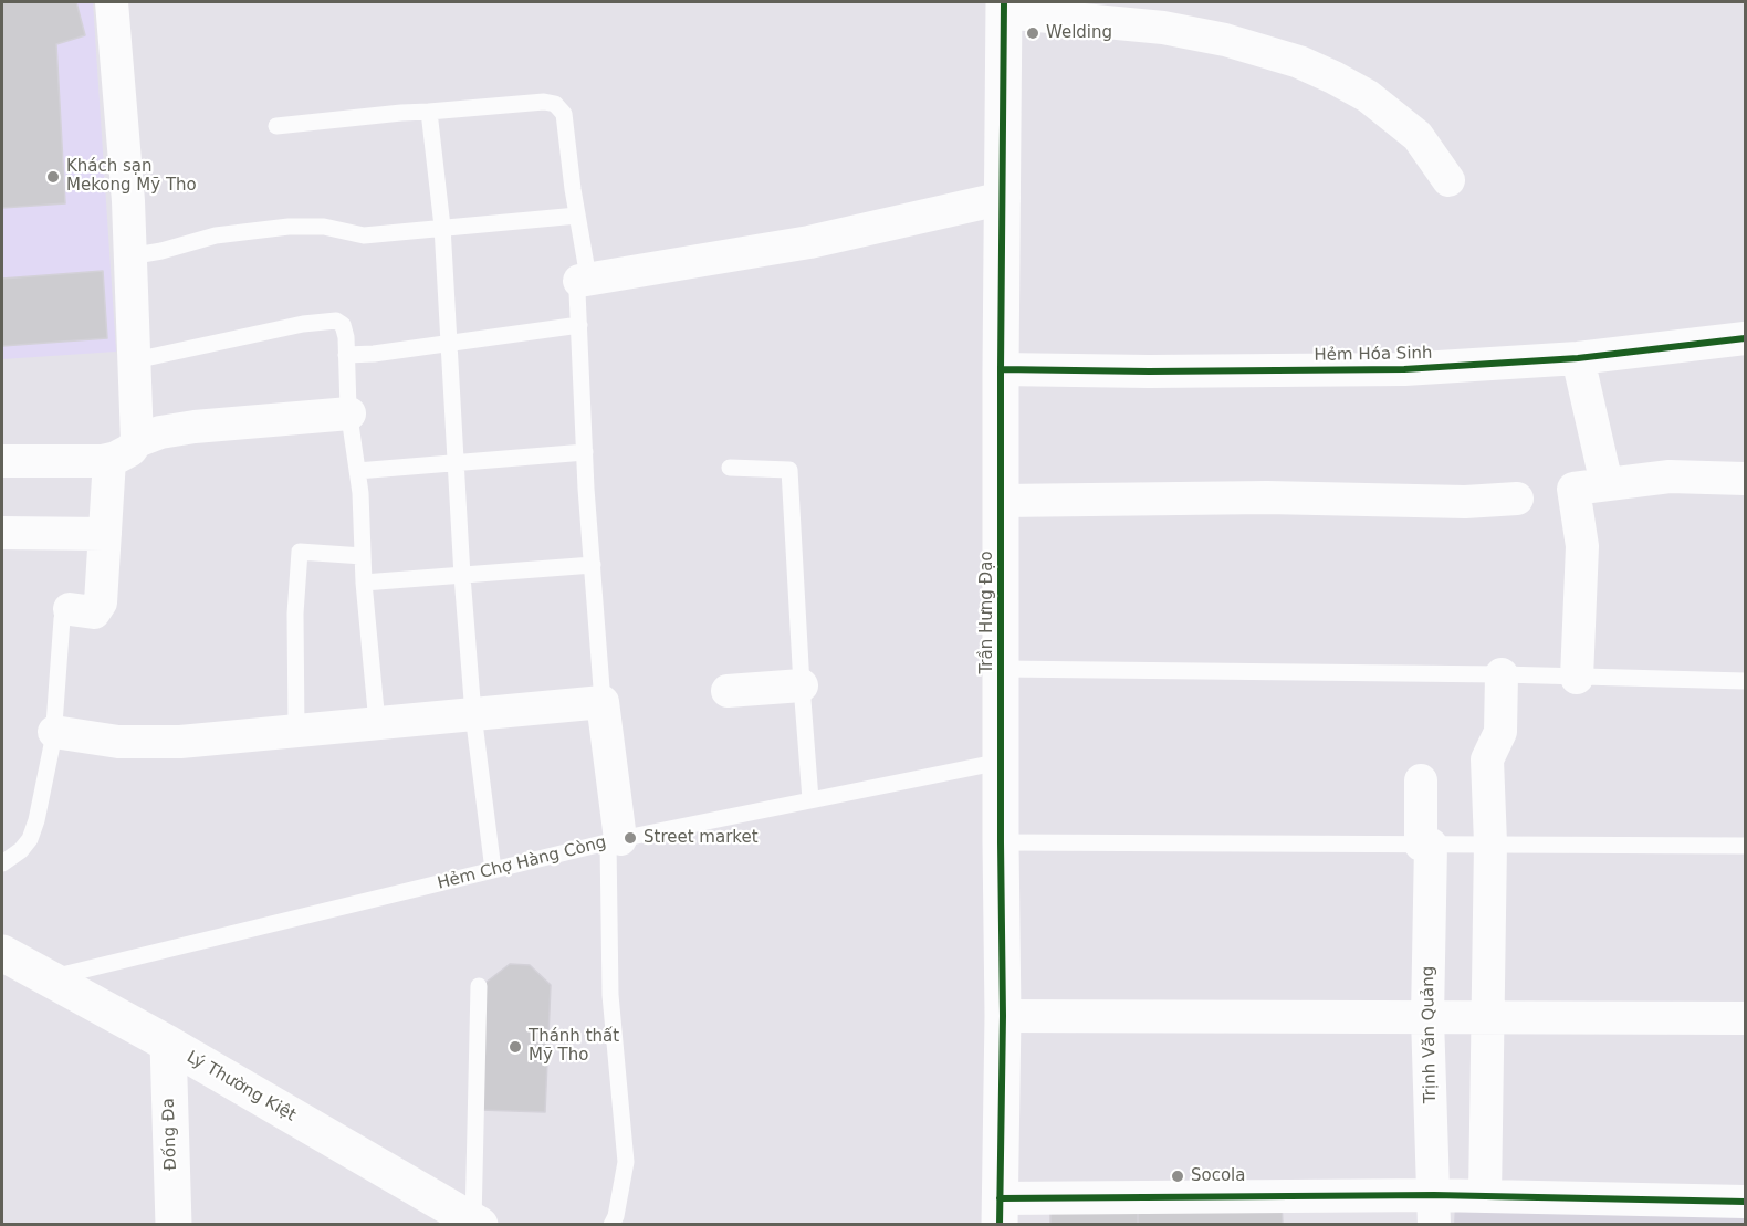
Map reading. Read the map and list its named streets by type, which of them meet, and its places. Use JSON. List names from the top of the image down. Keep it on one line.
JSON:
{"streets":{"street":["Hẻm Hóa Sinh","Trần Hưng Đạo","Trịnh Văn Quảng","Lý Thường Kiệt","Đống Đa"],"lane":["Hẻm Chợ Hàng Còng"]},"crossings":[["Hẻm Hóa Sinh","Trần Hưng Đạo"],["Trần Hưng Đạo","Hẻm Chợ Hàng Còng"],["Hẻm Chợ Hàng Còng","Lý Thường Kiệt"],["Lý Thường Kiệt","Đống Đa"]],"places":["Welding","Khách sạn Mekong Mỹ Tho","Street market","Thánh thất Mỹ Tho","Socola"]}
